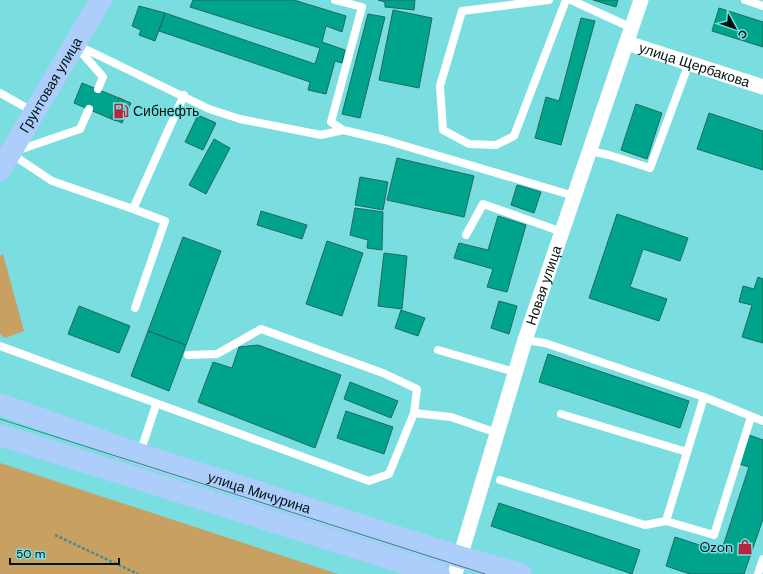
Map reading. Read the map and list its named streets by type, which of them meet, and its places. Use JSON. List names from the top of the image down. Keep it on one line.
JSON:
{"streets":{"main road":["Грунтовая улица","улица Мичурина"],"street":["улица Щербакова","Новая улица"]},"crossings":[["улица Щербакова","Новая улица"],["Новая улица","улица Мичурина"]],"places":{"fuel station":["Сибнефть"],"shop":["Ozon"]},"scale_bar":"50 m","north":"bottom right"}
